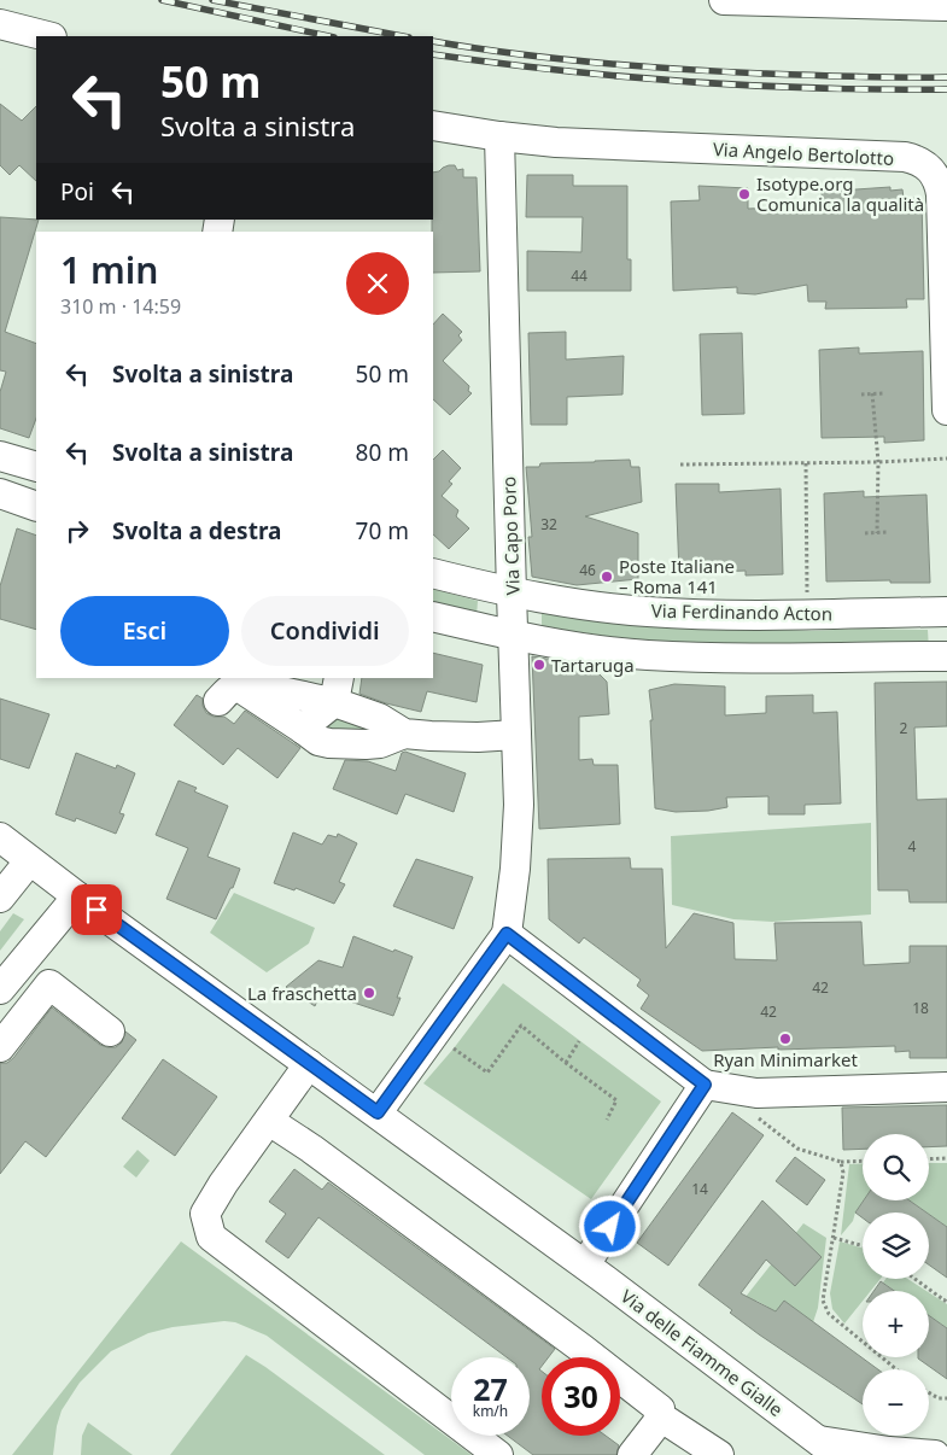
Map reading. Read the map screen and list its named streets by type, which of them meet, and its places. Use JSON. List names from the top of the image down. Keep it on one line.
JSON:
{"streets":{"street":["Via Angelo Bertolotto","Via Capo Poro","Via Ferdinando Acton","Via delle Fiamme Gialle"]},"crossings":[["Via Angelo Bertolotto","Via Capo Poro"],["Via Capo Poro","Via Ferdinando Acton"]],"places":["Isotype.org Comunica la qualità","Poste Italiane – Roma 141","Tartaruga","La fraschetta","Ryan Minimarket"],"house_numbers":["44","32","46","2","4","42","18","42","14"],"page":{"turn":["50 m","Svolta a sinistra"],"then":"Poi","heading":["1 min","310 m · 14:59"],"list":[{"name":"Svolta a sinistra","value":"50 m"},{"name":"Svolta a sinistra","value":"80 m"},{"name":"Svolta a destra","value":"70 m"}],"buttons":["Esci","Condividi"],"map_buttons":["+","−"],"speed":"27 km/h","limit":"30"}}
